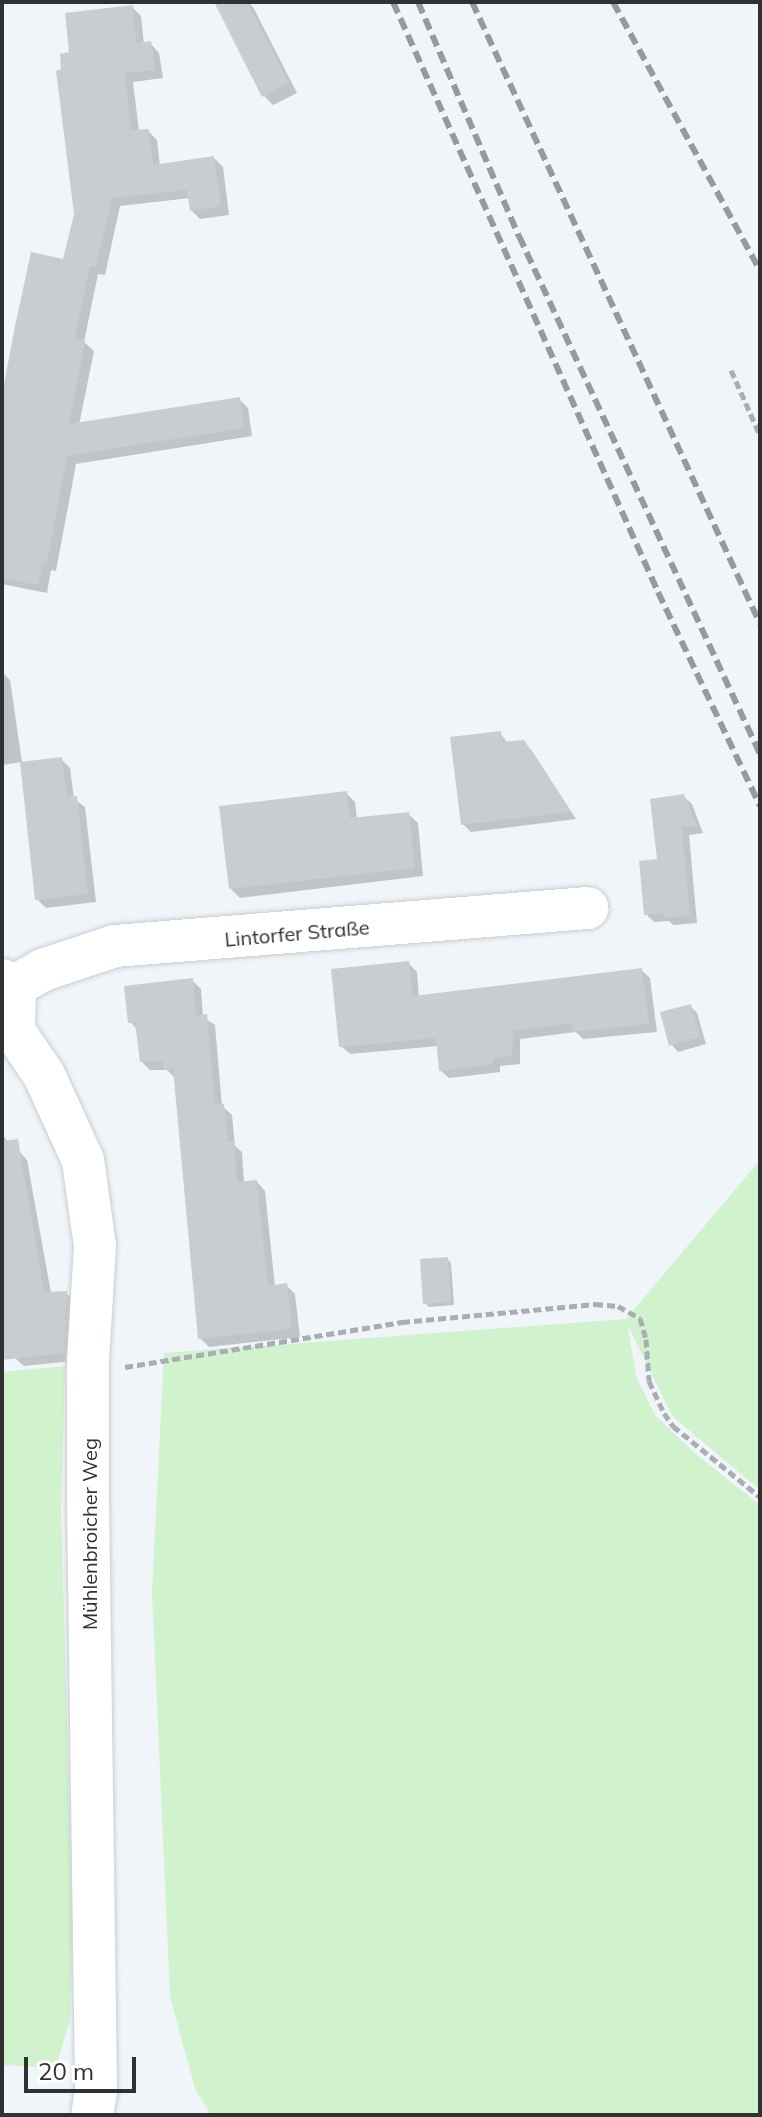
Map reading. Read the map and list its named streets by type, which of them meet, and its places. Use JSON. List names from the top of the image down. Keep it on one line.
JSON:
{"streets":{"street":["Lintorfer Straße","Mühlenbroicher Weg"]},"crossings":[["Lintorfer Straße","Mühlenbroicher Weg"]],"scale_bar":"20 m"}
